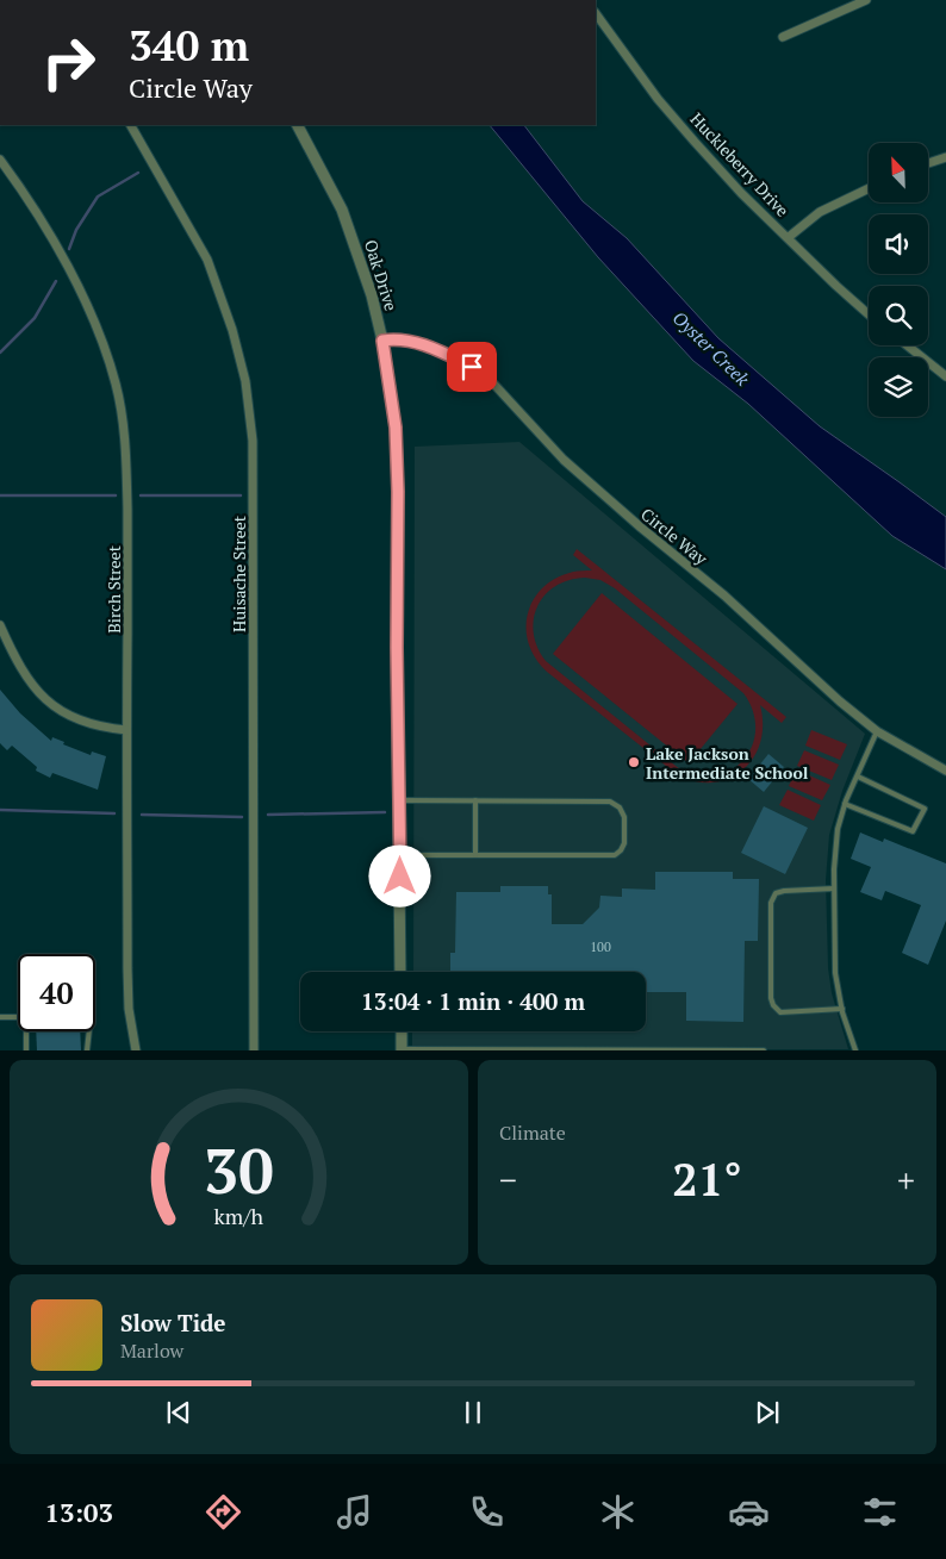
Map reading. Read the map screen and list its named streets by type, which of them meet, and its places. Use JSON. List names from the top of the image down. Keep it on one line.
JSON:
{"streets":{"street":["Huckleberry Drive","Oak Drive","Circle Way","Huisache Street","Birch Street"]},"crossings":[["Oak Drive","Circle Way"]],"water":["Oyster Creek"],"places":["Lake Jackson Intermediate School"],"house_numbers":["100"],"north":"top left","page":{"turn":["340 m","Circle Way"],"limit":"40","trip":"13:04 · 1 min · 400 m","tile":"Climate","heat":["−","21°","+"],"song":["Slow Tide","Marlow"],"tabs":"13:03","gauge":["30","km/h"]}}
